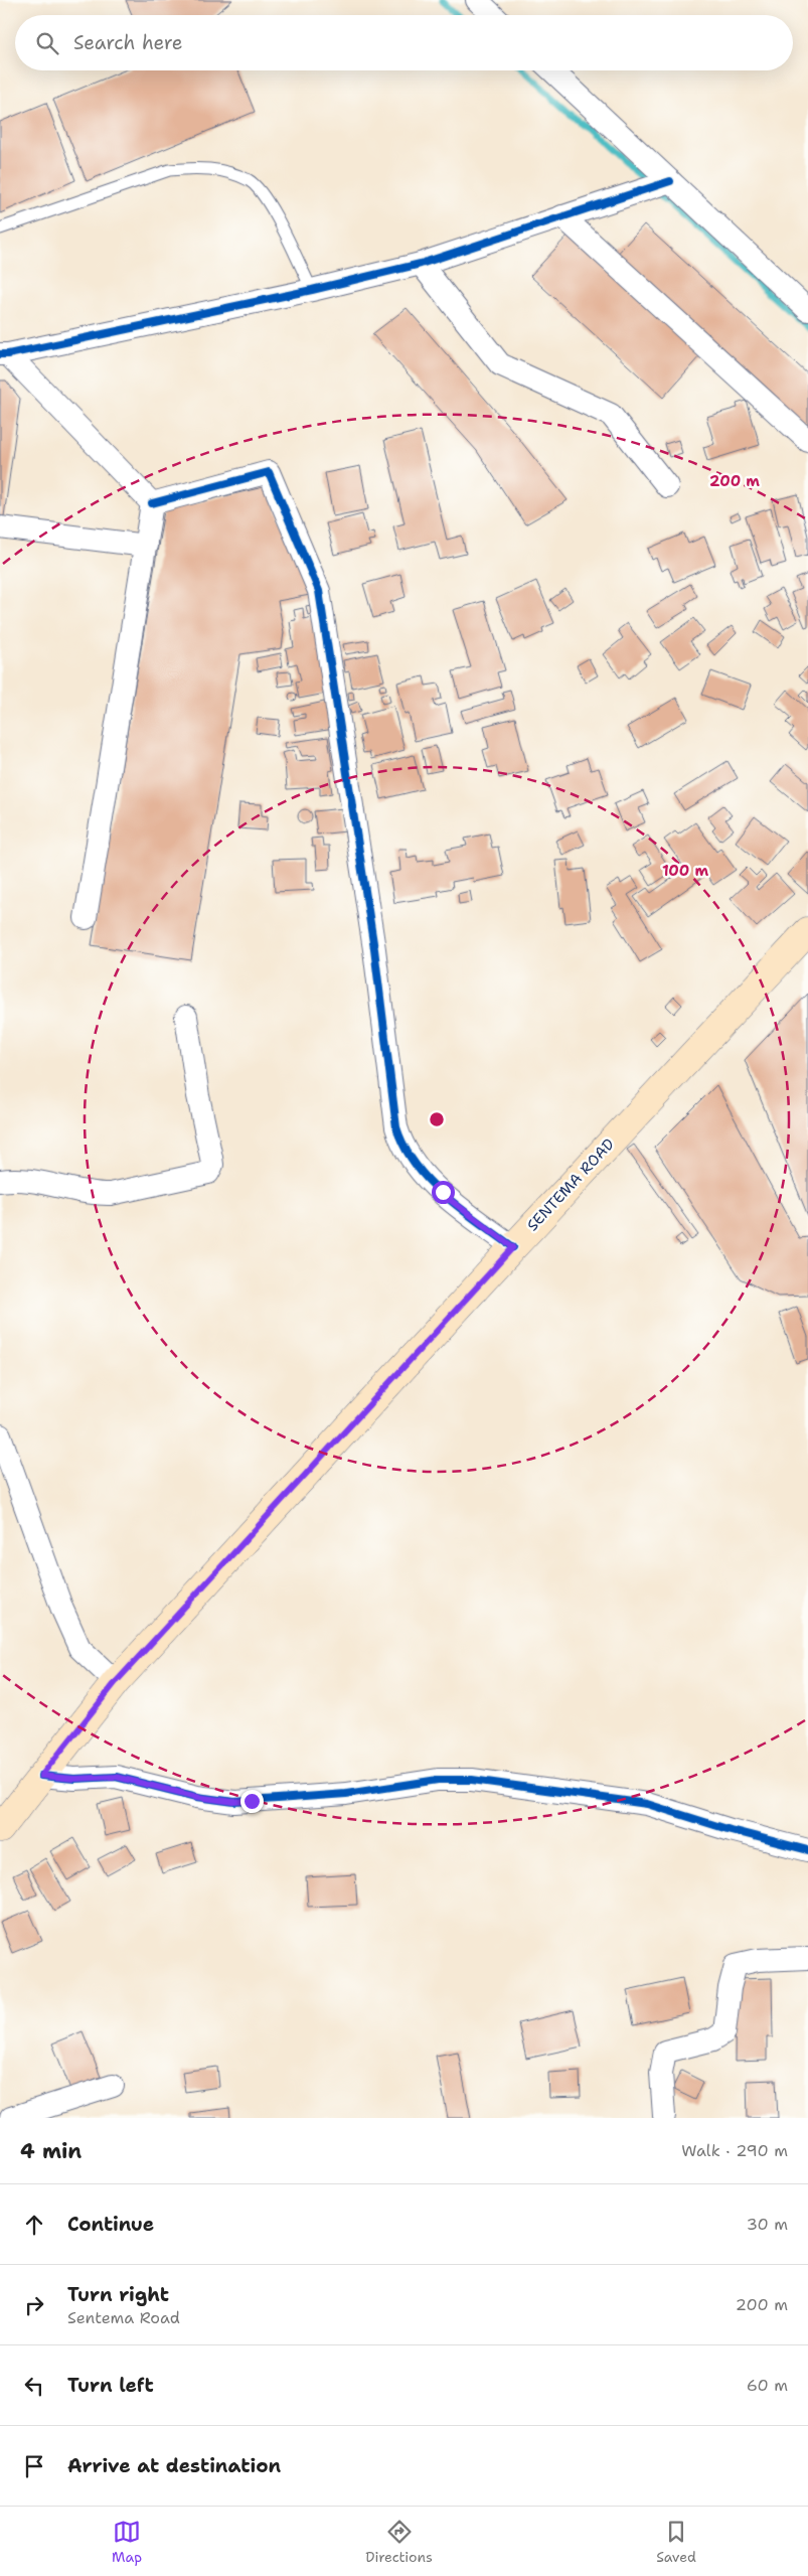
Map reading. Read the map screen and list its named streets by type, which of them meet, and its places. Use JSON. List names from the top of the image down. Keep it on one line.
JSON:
{"streets":{"main road":["SENTEMA ROAD"]},"page":{"search":"Search here","heading":["4 min","Walk · 290 m"],"list":[["Continue","30 m"],["Turn right","Sentema Road","200 m"],["Turn left","60 m"],"Arrive at destination"],"nav":["Map","Directions","Saved"]},"rings":["200 m","100 m"]}
